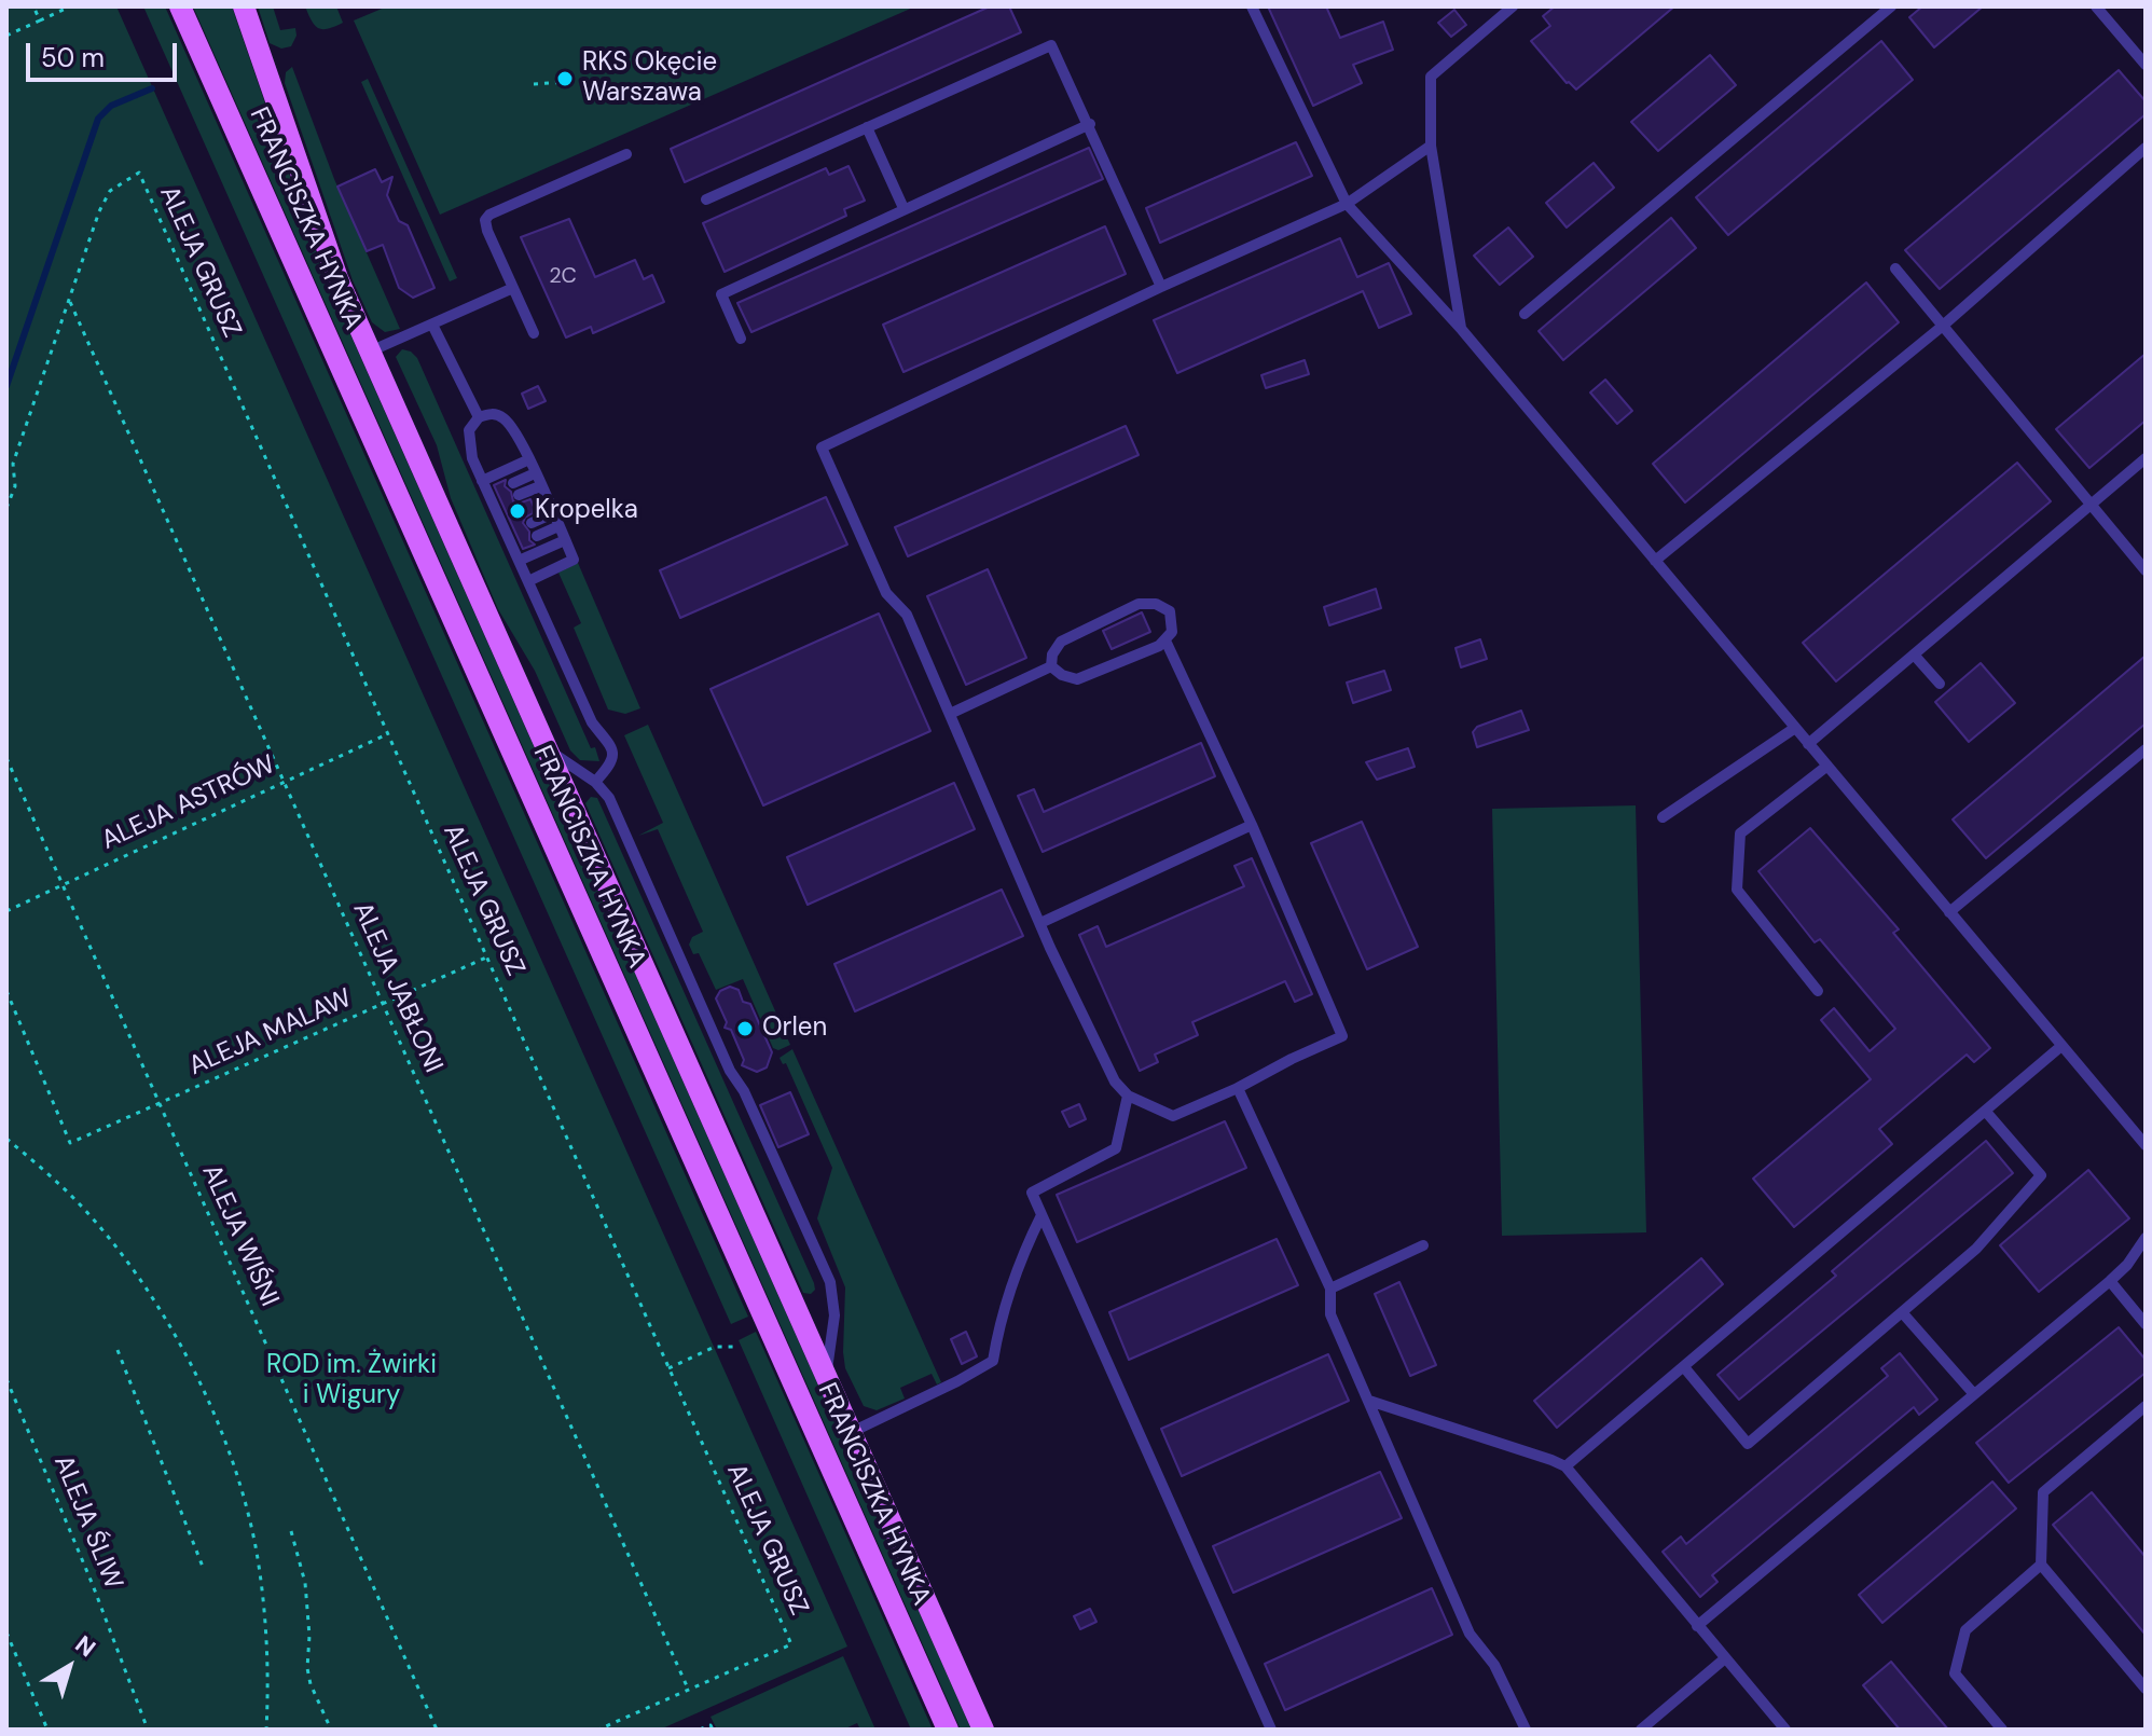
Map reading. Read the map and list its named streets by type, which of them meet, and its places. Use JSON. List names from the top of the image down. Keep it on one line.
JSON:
{"streets":{"main road":["FRANCISZKA HYNKA"],"path":["ALEJA GRUSZ","ALEJA ASTRÓW","ALEJA JABŁONI","ALEJA MALAW","ALEJA WIŚNI","ALEJA ŚLIW"]},"crossings":[["ALEJA GRUSZ","ALEJA ASTRÓW"],["ALEJA GRUSZ","ALEJA JABŁONI"],["ALEJA GRUSZ","ALEJA MALAW"],["ALEJA ASTRÓW","ALEJA JABŁONI"],["ALEJA ASTRÓW","ALEJA WIŚNI"],["ALEJA JABŁONI","ALEJA MALAW"],["ALEJA MALAW","ALEJA WIŚNI"]],"parks":["ROD im. Żwirki i Wigury"],"places":["RKS Okęcie Warszawa","Kropelka","Orlen"],"house_numbers":["2C"],"scale_bar":"50 m","north":"top right"}
